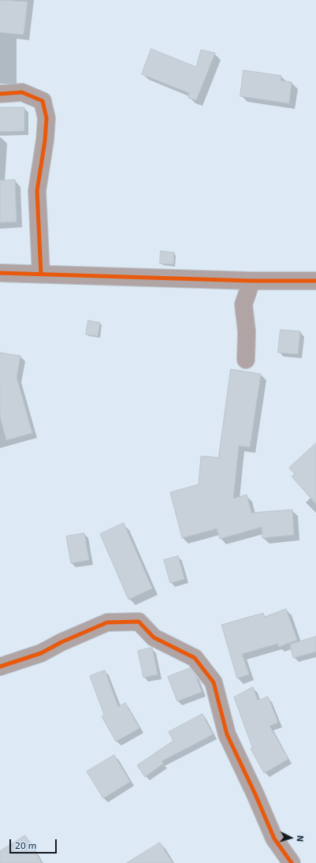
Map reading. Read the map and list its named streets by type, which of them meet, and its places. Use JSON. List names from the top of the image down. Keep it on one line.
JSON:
{"scale_bar":"20 m","north":"right"}
